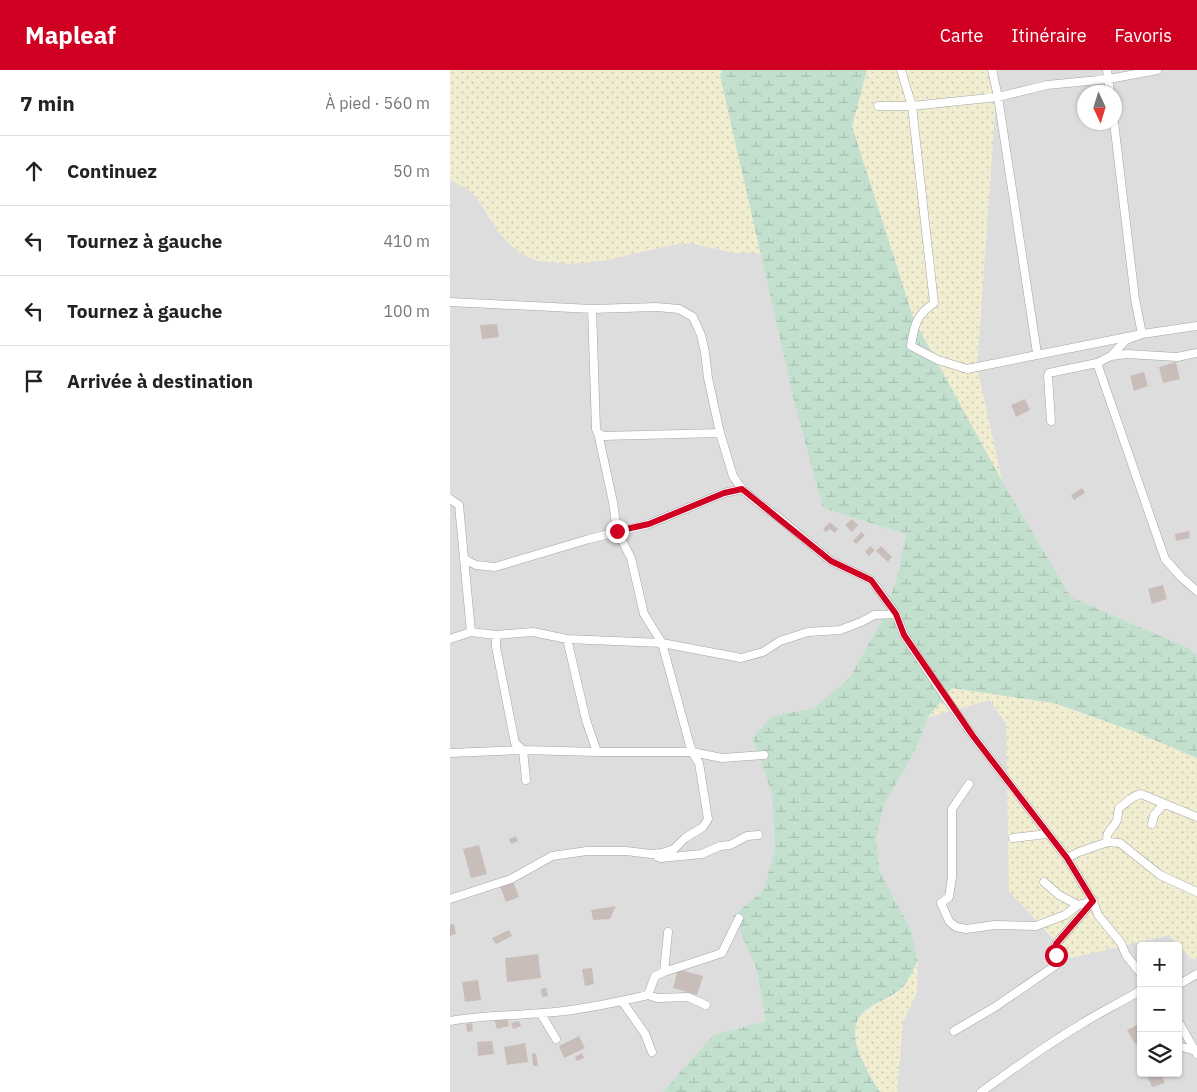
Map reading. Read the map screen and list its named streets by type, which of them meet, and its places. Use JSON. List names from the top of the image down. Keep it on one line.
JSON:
{"north":"bottom","page":{"header":"Mapleaf","nav":["Carte","Itinéraire","Favoris"],"heading":["7 min","À pied · 560 m"],"list":[["Continuez","50 m"],["Tournez à gauche","410 m"],["Tournez à gauche","100 m"],"Arrivée à destination"],"map_buttons":["+","−"]}}
